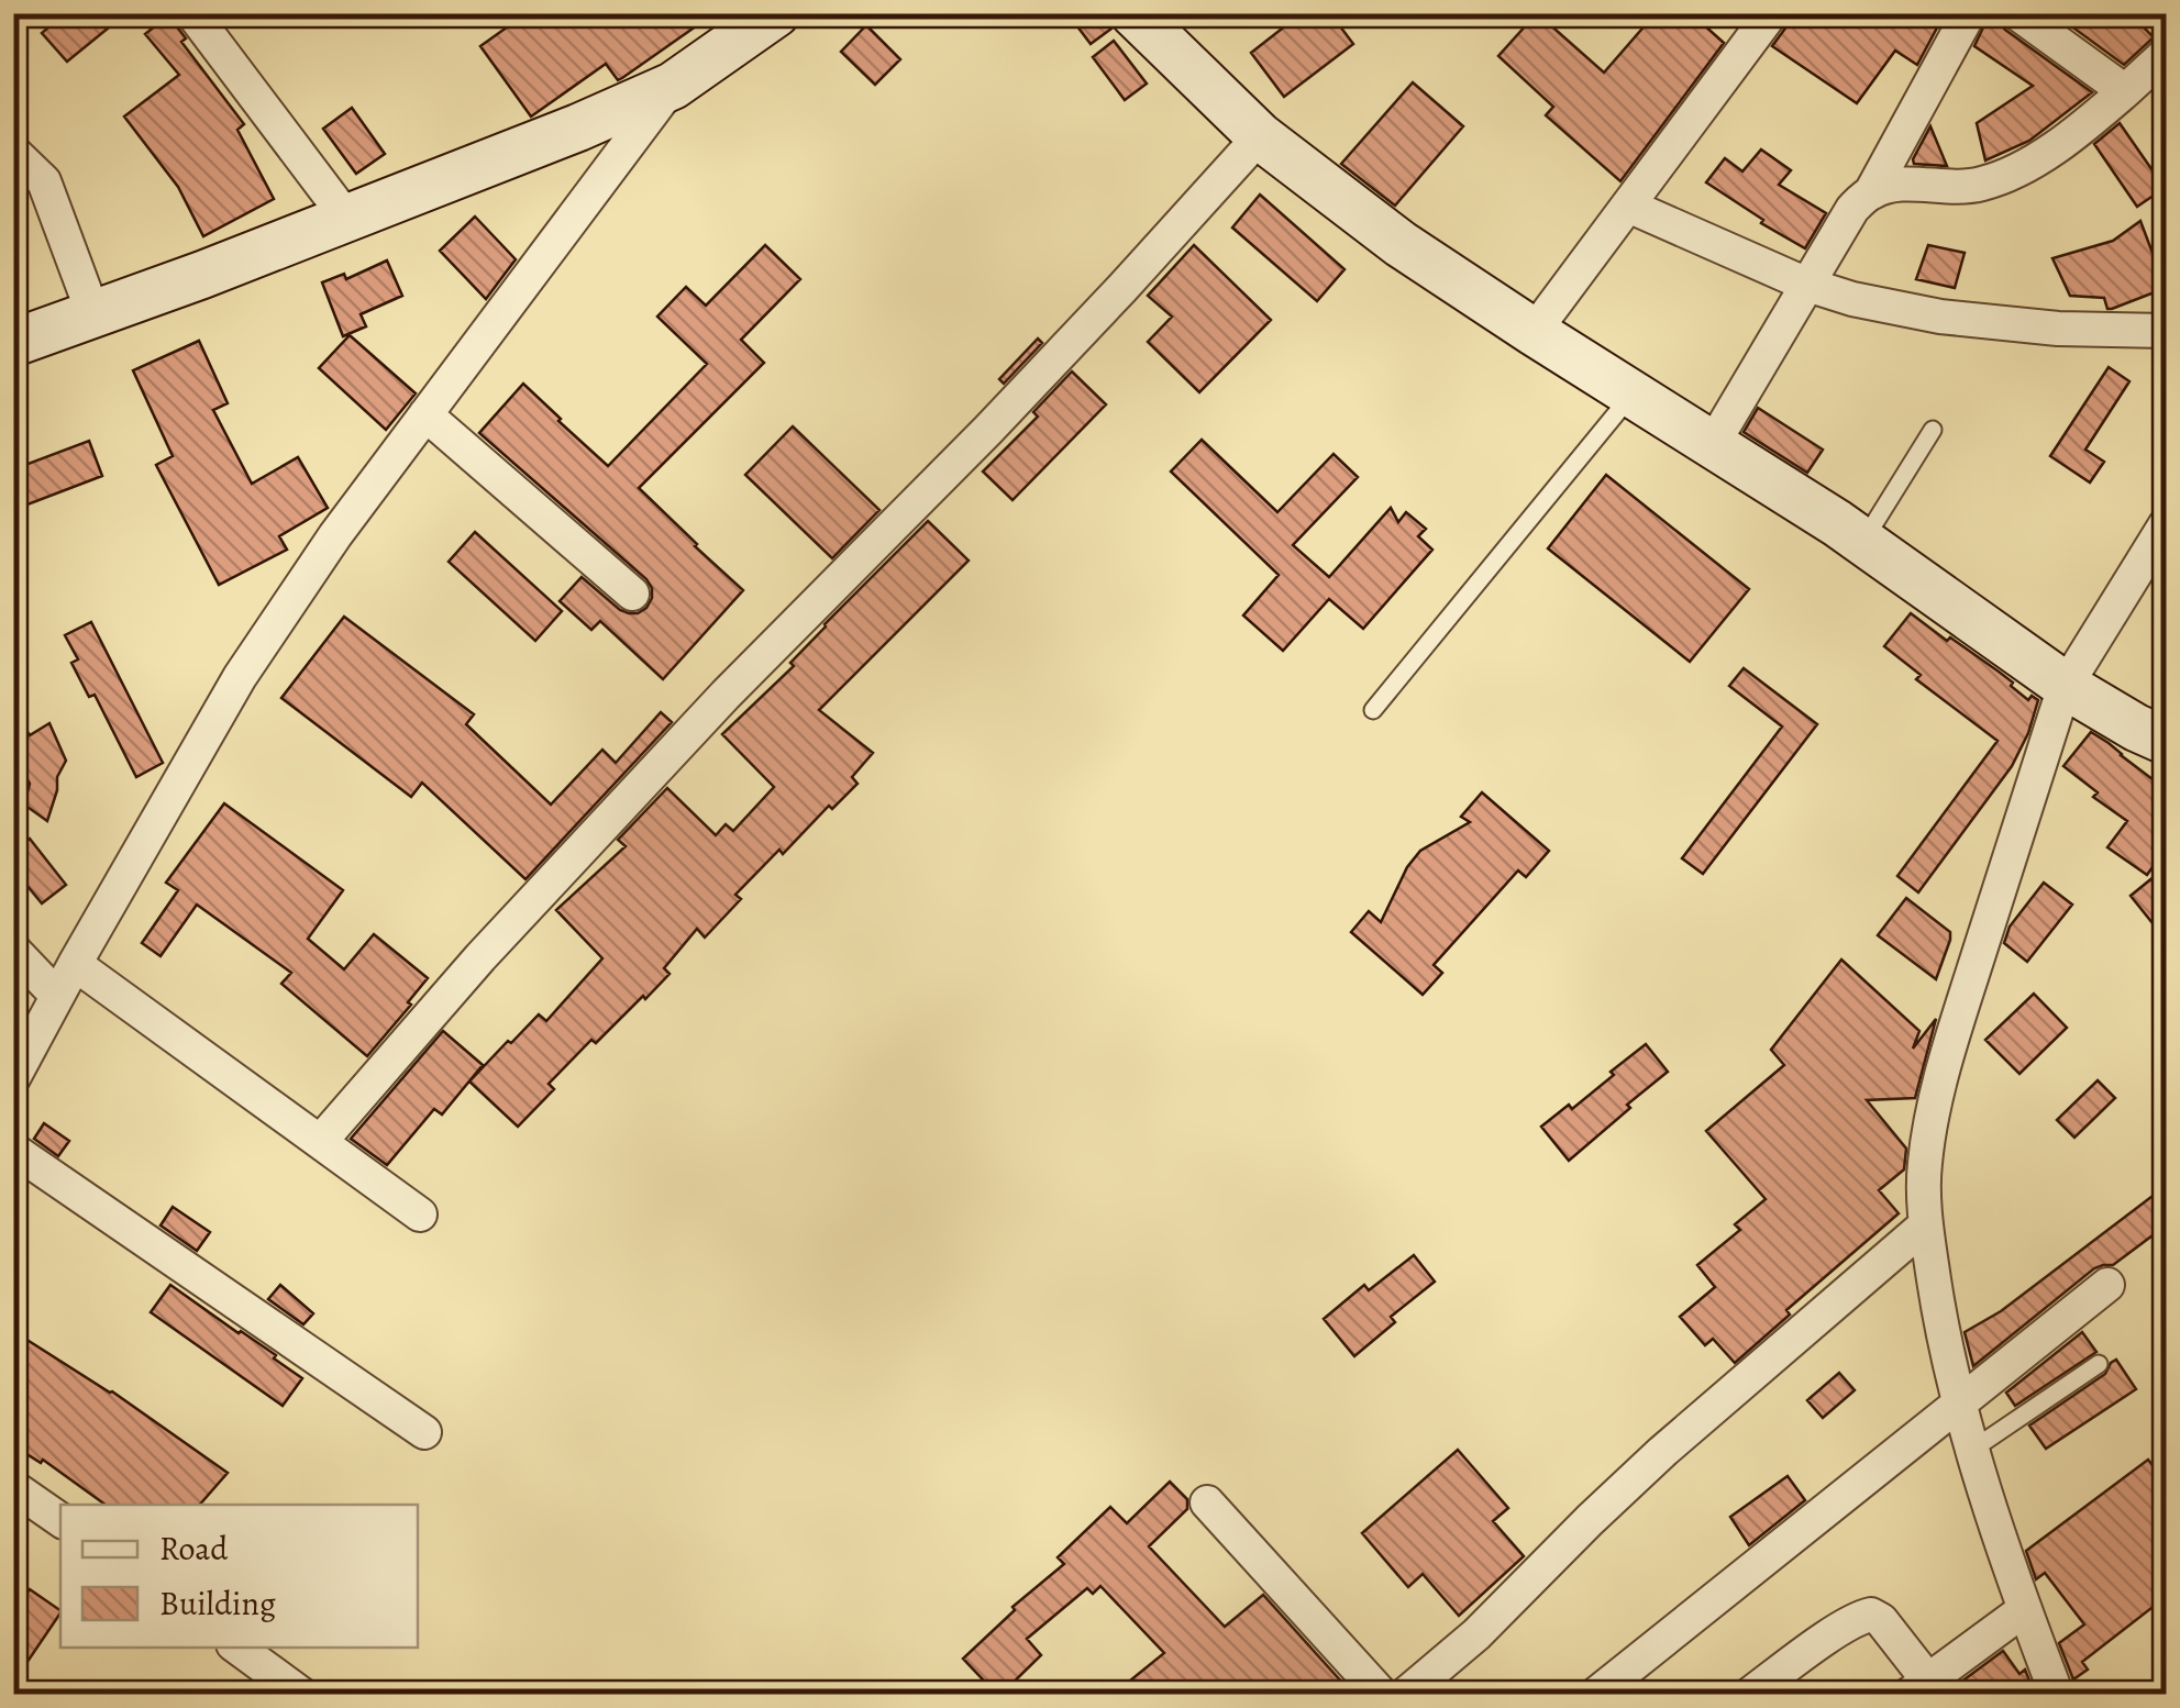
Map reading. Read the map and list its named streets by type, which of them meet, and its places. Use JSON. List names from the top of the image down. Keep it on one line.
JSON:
{"legend":["Road","Building"]}
